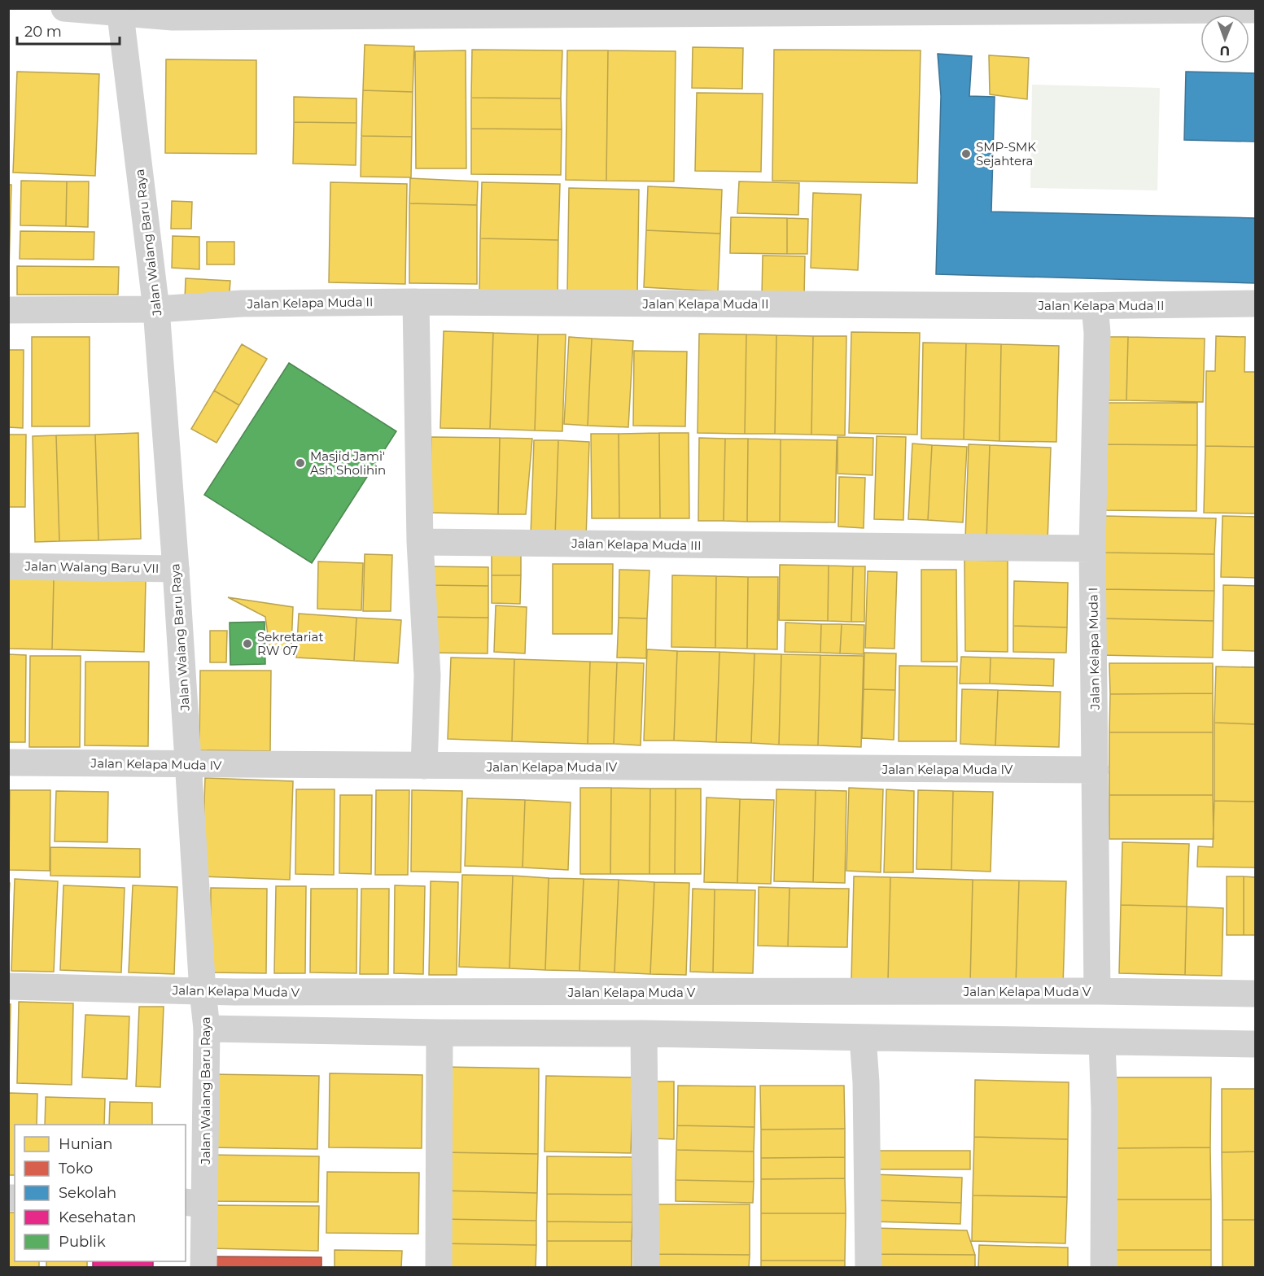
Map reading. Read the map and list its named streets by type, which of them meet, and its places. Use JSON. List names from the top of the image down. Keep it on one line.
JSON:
{"streets":{"street":["Jalan Walang Baru Raya","Jalan Kelapa Muda II","Jalan Kelapa Muda III","Jalan Walang Baru VII","Jalan Kelapa Muda I","Jalan Kelapa Muda IV","Jalan Kelapa Muda V"]},"crossings":[["Jalan Walang Baru Raya","Jalan Kelapa Muda II"],["Jalan Walang Baru Raya","Jalan Walang Baru VII"],["Jalan Walang Baru Raya","Jalan Kelapa Muda IV"],["Jalan Walang Baru Raya","Jalan Kelapa Muda V"],["Jalan Kelapa Muda II","Jalan Kelapa Muda I"],["Jalan Kelapa Muda III","Jalan Kelapa Muda I"],["Jalan Kelapa Muda I","Jalan Kelapa Muda IV"],["Jalan Kelapa Muda I","Jalan Kelapa Muda V"]],"places":["SMP-SMK Sejahtera","Masjid Jami' Ash Sholihin","Sekretariat RW 07"],"legend":["Hunian","Toko","Sekolah","Kesehatan","Publik"],"scale_bar":"20 m","north":"bottom"}
